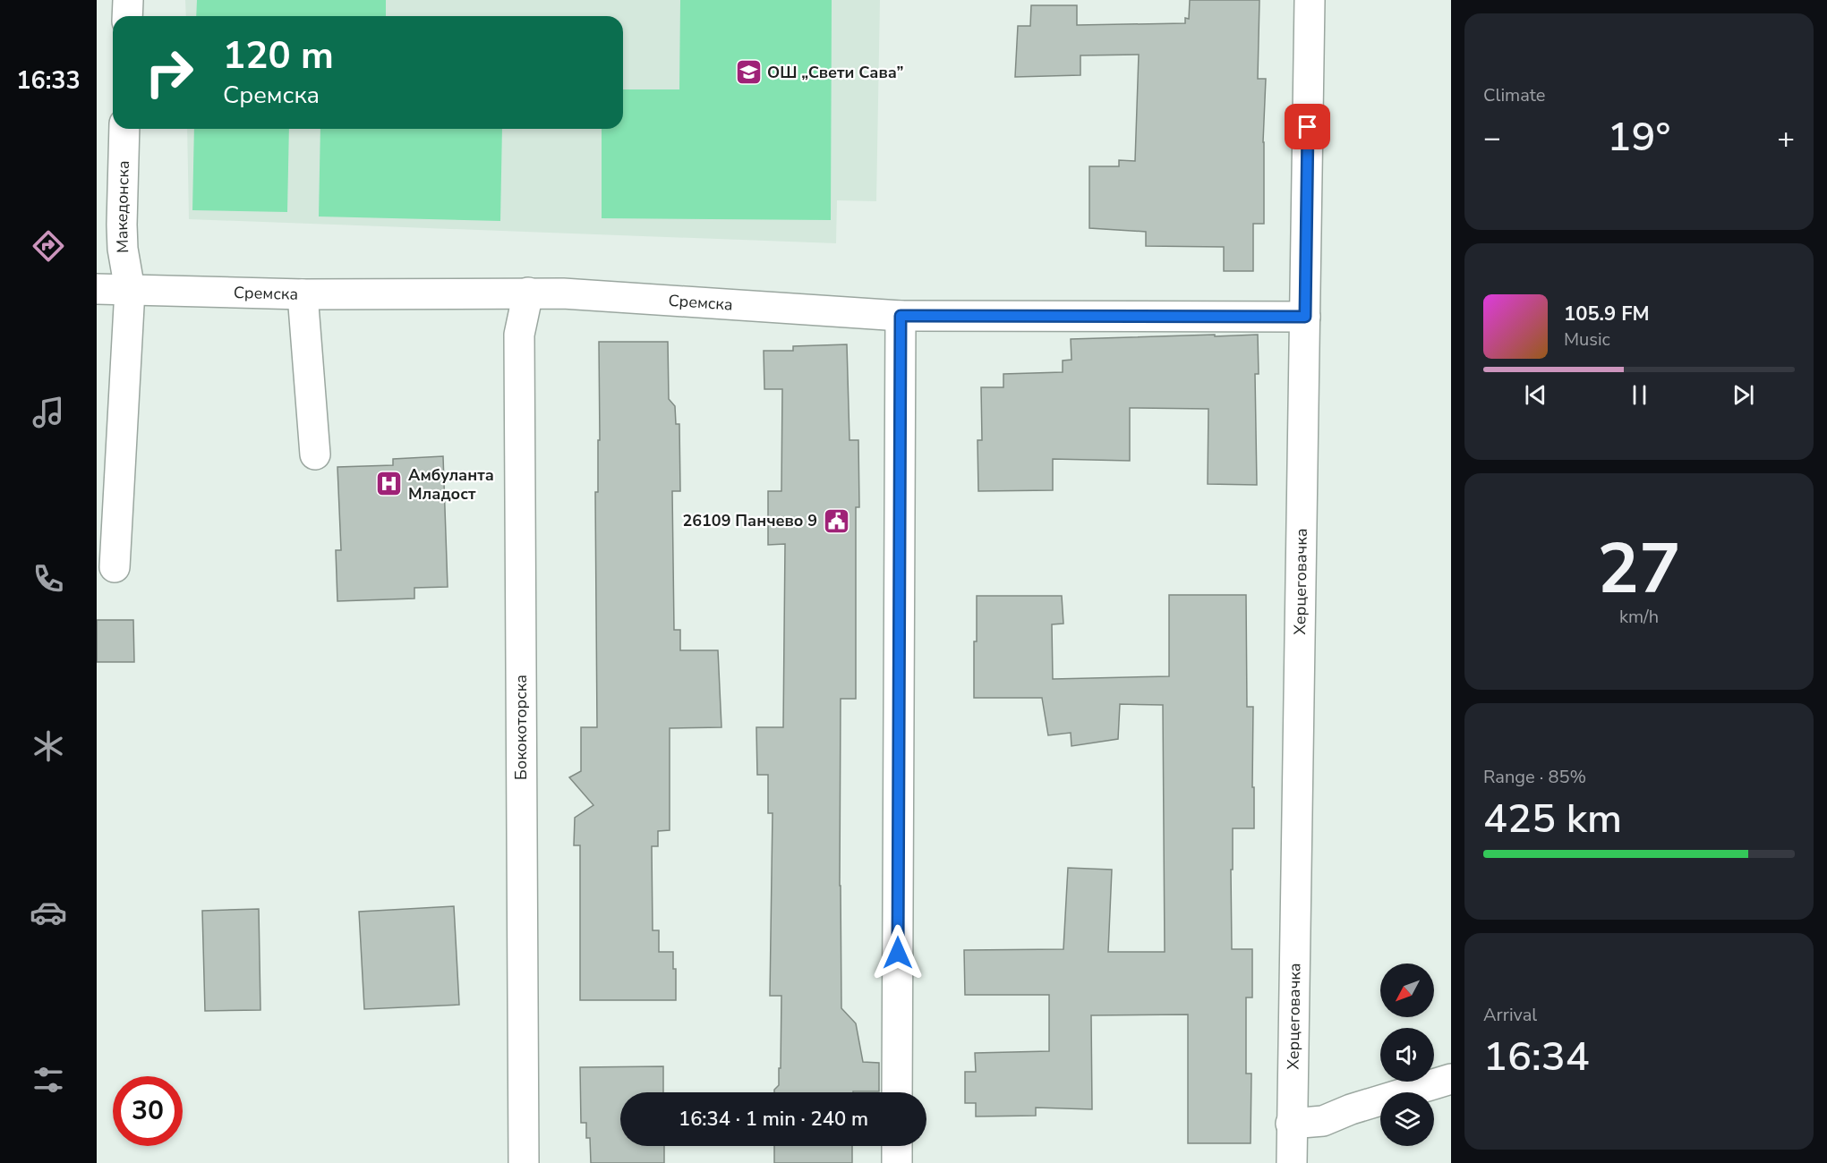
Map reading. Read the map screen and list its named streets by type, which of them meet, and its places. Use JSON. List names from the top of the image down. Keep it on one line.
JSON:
{"streets":{"street":["Македонска","Сремска","Херцеговачка","Бококоторска"]},"crossings":[["Македонска","Сремска"],["Сремска","Херцеговачка"],["Сремска","Бококоторска"]],"places":{"school or university":["ОШ „Свети Сава”"],"hospital":["Амбуланта Младост"],"public building":["26109 Панчево 9"]},"north":"bottom left","page":{"tabs":"16:33","tile":["Climate",["27","km/h"],["Range · 85%","425 km"],["Arrival","16:34"]],"turn":["120 m","Сремска"],"heat":["−","19°","+"],"song":["105.9 FM","Music"],"limit":"30","trip":"16:34 · 1 min · 240 m"}}
